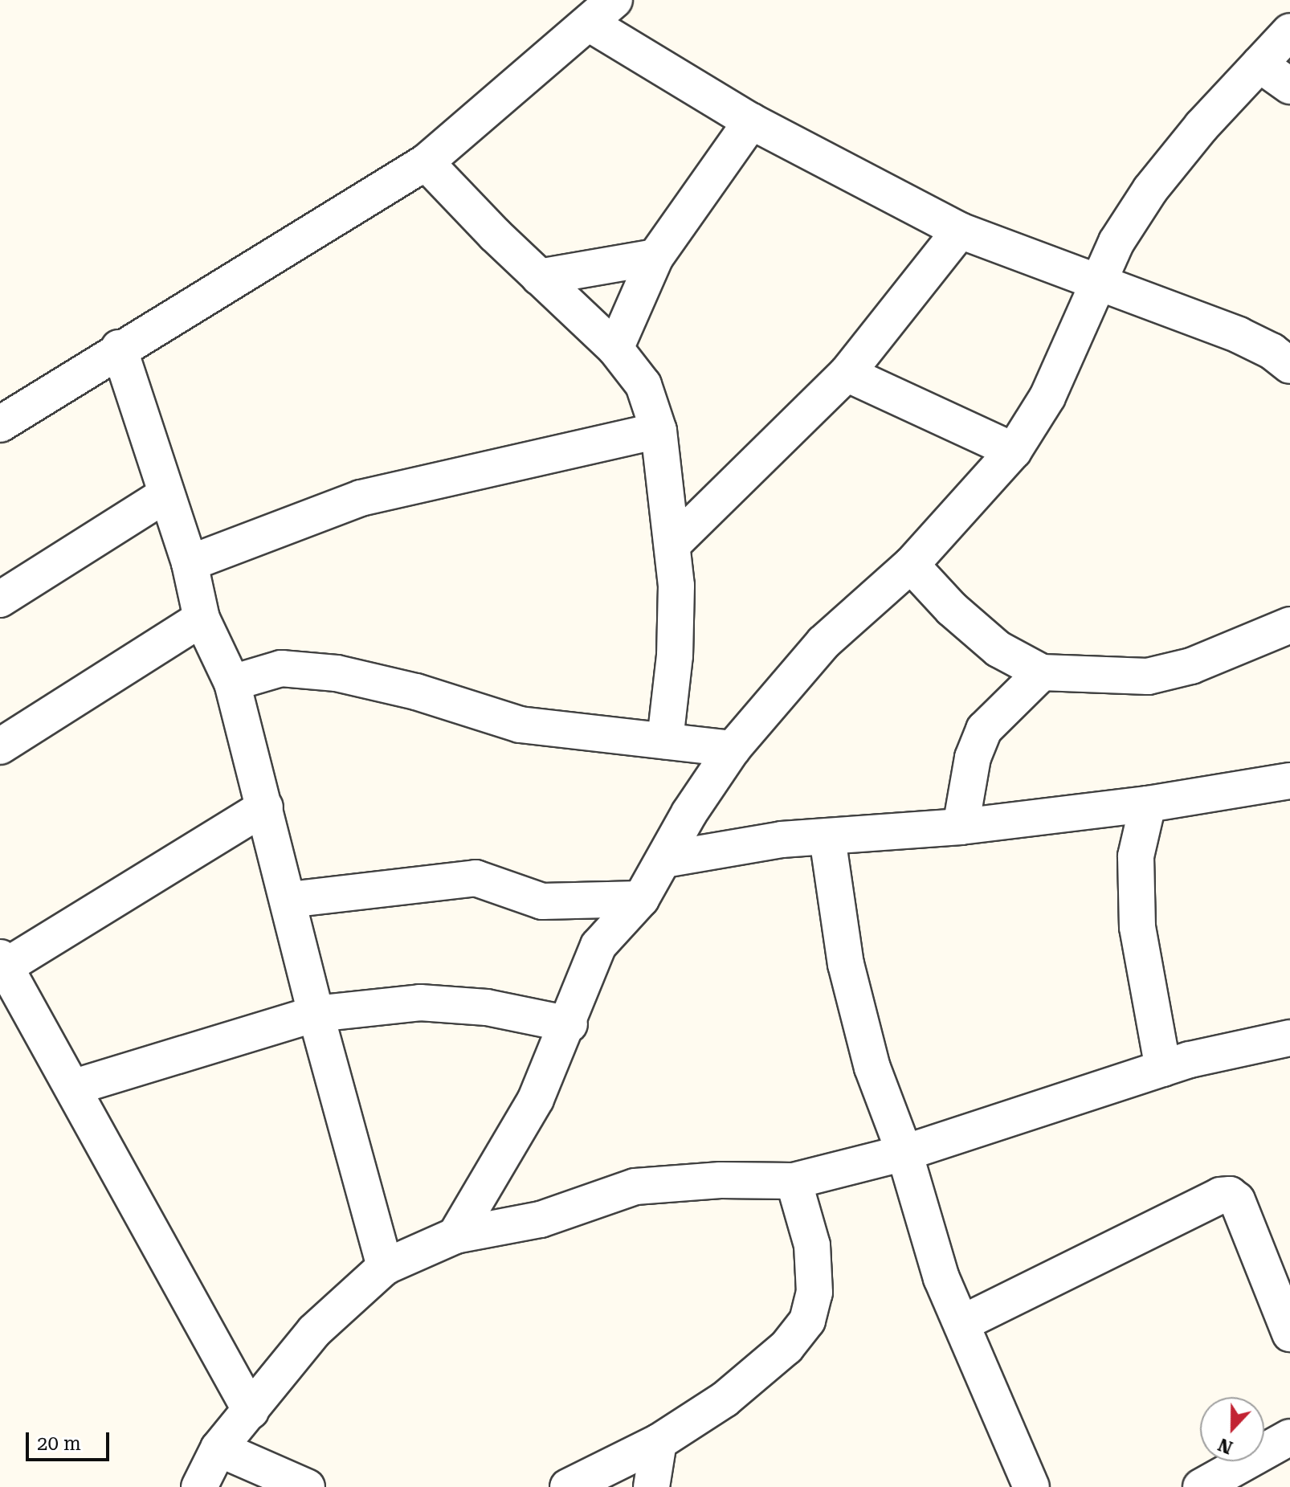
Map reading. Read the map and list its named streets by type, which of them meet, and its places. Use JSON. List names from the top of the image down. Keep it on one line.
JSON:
{"scale_bar":"20 m","north":"bottom"}
